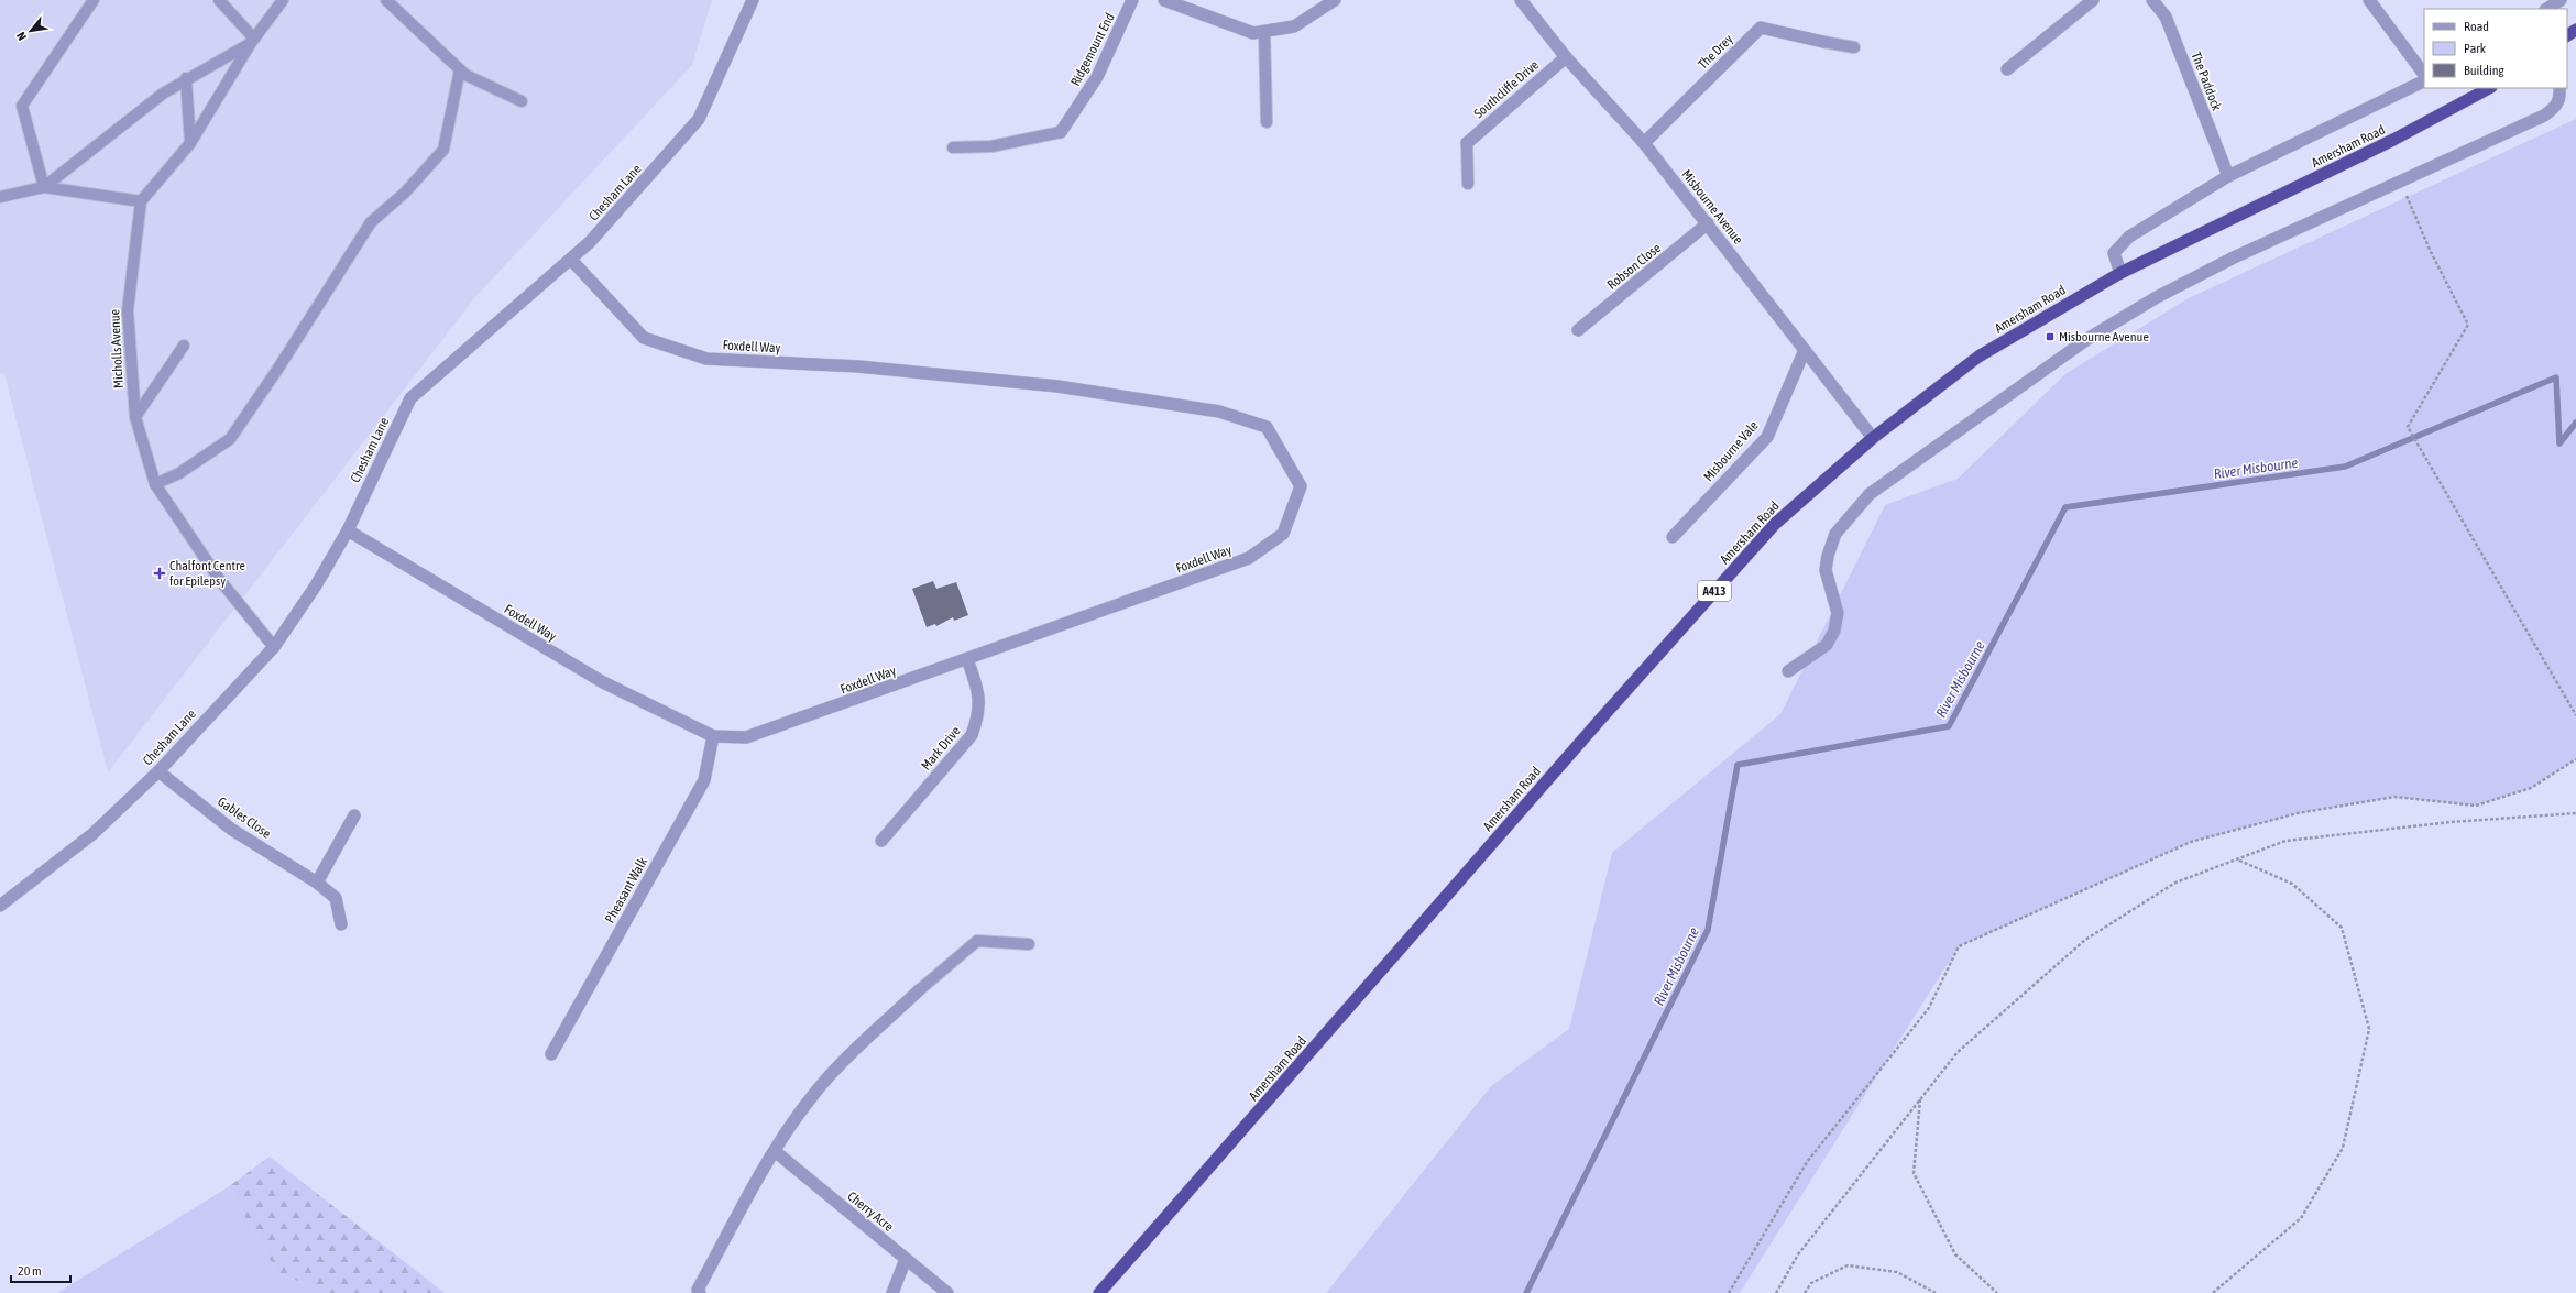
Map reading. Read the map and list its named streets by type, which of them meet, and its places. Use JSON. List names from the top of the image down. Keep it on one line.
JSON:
{"streets":{"highway":["Amersham Road","A413"],"street":["Ridgemount End","The Drey","The Paddock","Southcliffe Drive","Chesham Lane","Misbourne Avenue","Robson Close","Foxdell Way","Misbourne Vale","Mark Drive","Gables Close","Pheasant Walk","Cherry Acre"],"lane":["Micholls Avenue"]},"crossings":[["The Drey","Misbourne Avenue"],["Southcliffe Drive","Misbourne Avenue"],["Amersham Road","Misbourne Avenue"],["Chesham Lane","Foxdell Way"],["Chesham Lane","Micholls Avenue"],["Chesham Lane","Gables Close"],["Misbourne Avenue","Robson Close"],["Misbourne Avenue","Misbourne Vale"],["Foxdell Way","Mark Drive"],["Foxdell Way","Pheasant Walk"]],"water":["River Misbourne"],"places":{"transit":["Misbourne Avenue"],"health":["Chalfont Centre for Epilepsy"]},"legend":["Road","Park","Building"],"scale_bar":"20 m","north":"bottom left"}
